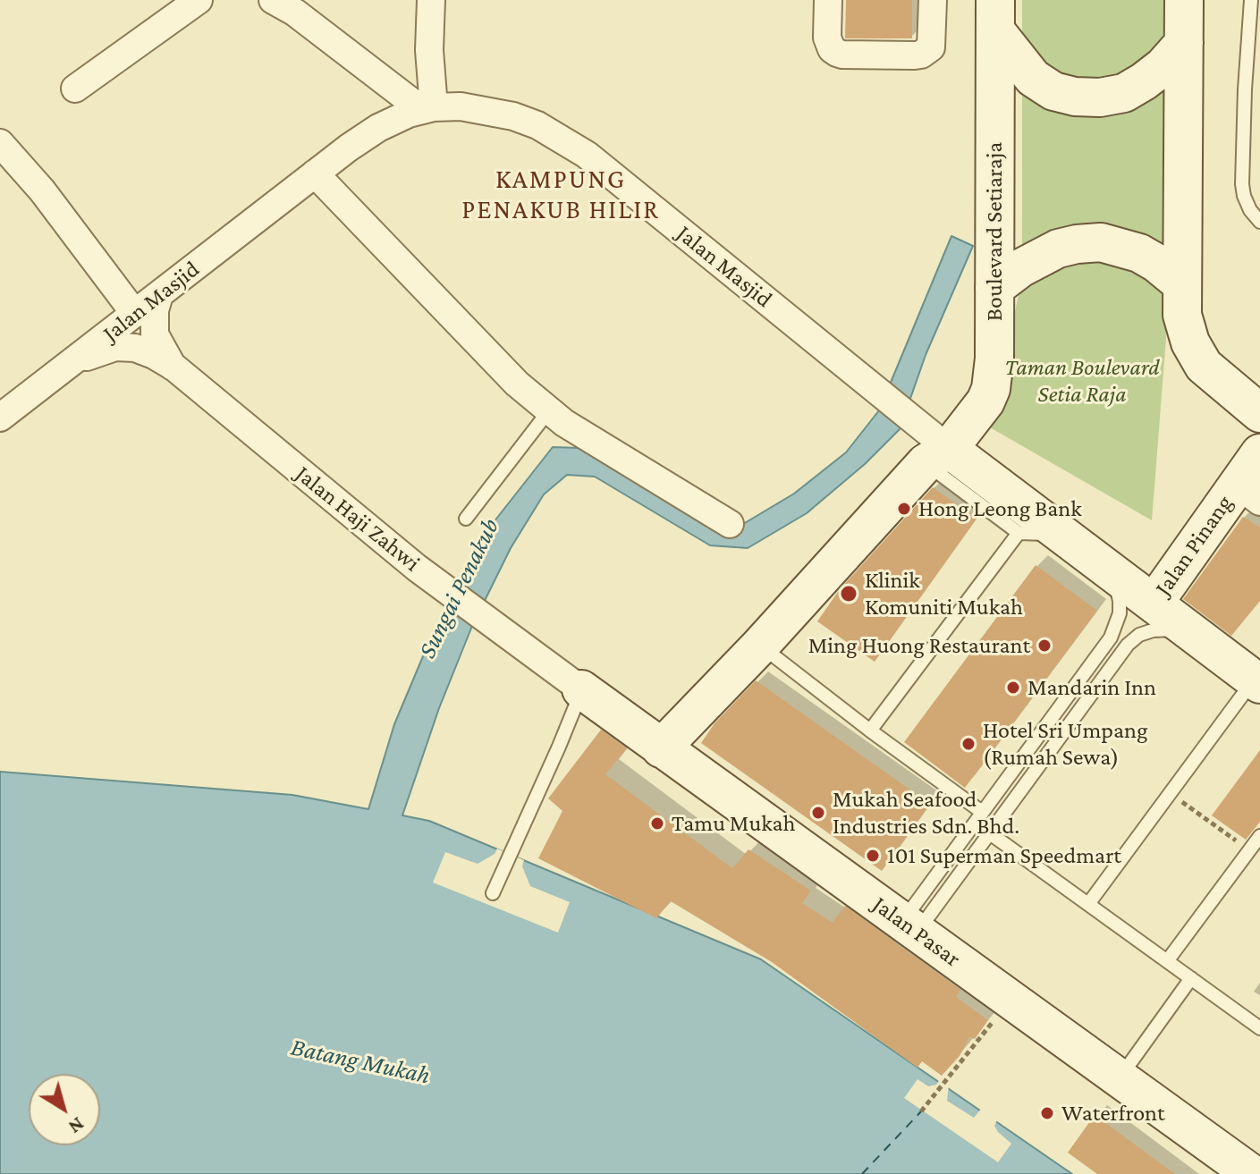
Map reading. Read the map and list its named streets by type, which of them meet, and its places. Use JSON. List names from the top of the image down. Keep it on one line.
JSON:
{"streets":{"street":["Boulevard Setiaraja","Jalan Masjid","Jalan Haji Zahwi","Jalan Pinang","Jalan Pasar"]},"crossings":[["Boulevard Setiaraja","Jalan Masjid"],["Jalan Masjid","Jalan Haji Zahwi"],["Jalan Haji Zahwi","Jalan Pasar"]],"districts":["KAMPUNG PENAKUB HILIR"],"water":["Sungai Penakub","Batang Mukah"],"parks":["Taman Boulevard Setia Raja"],"places":["Hong Leong Bank","Klinik Komuniti Mukah","Ming Huong Restaurant","Mandarin Inn","Hotel Sri Umpang (Rumah Sewa)","Mukah Seafood Industries Sdn. Bhd.","Tamu Mukah","101 Superman Speedmart","Waterfront"],"north":"bottom right"}
